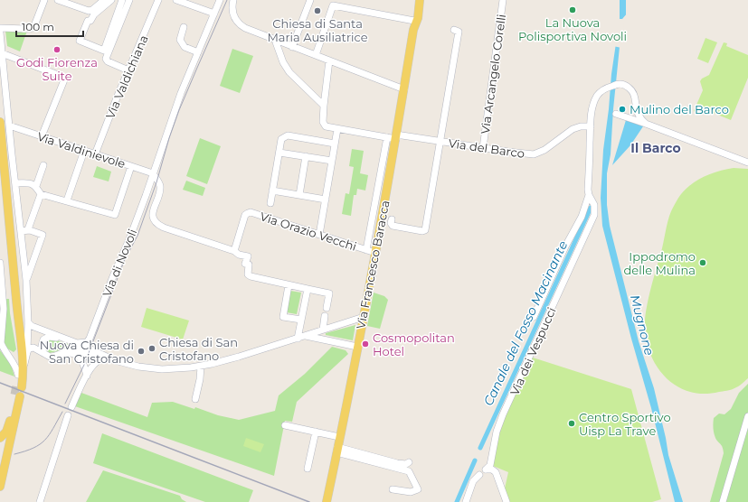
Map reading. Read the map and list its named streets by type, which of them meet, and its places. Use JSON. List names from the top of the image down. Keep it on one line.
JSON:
{"streets":{"main road":["Via Francesco Baracca"],"street":["Via Arcangelo Corelli","Via Valdichiana","Via del Barco","Via Valdinievole","Via Orazio Vecchi","Via di Novoli","Via dei Vespucci"]},"crossings":[["Via Arcangelo Corelli","Via del Barco"],["Via Valdichiana","Via Valdinievole"],["Via del Barco","Via Francesco Baracca"],["Via del Barco","Via dei Vespucci"],["Via Valdinievole","Via di Novoli"],["Via Orazio Vecchi","Via Francesco Baracca"]],"districts":["Il Barco"],"water":["Canale del Fosso Macinante","Mugnone"],"places":["La Nuova Polisportiva Novoli","Chiesa di Santa Maria Ausiliatrice","Godi Fiorenza Suite","Mulino del Barco","Ippodromo delle Mulina","Cosmopolitan Hotel","Chiesa di San Cristofano","Nuova Chiesa di San Cristofano","Centro Sportivo Uisp La Trave"],"scale_bar":"100 m"}
